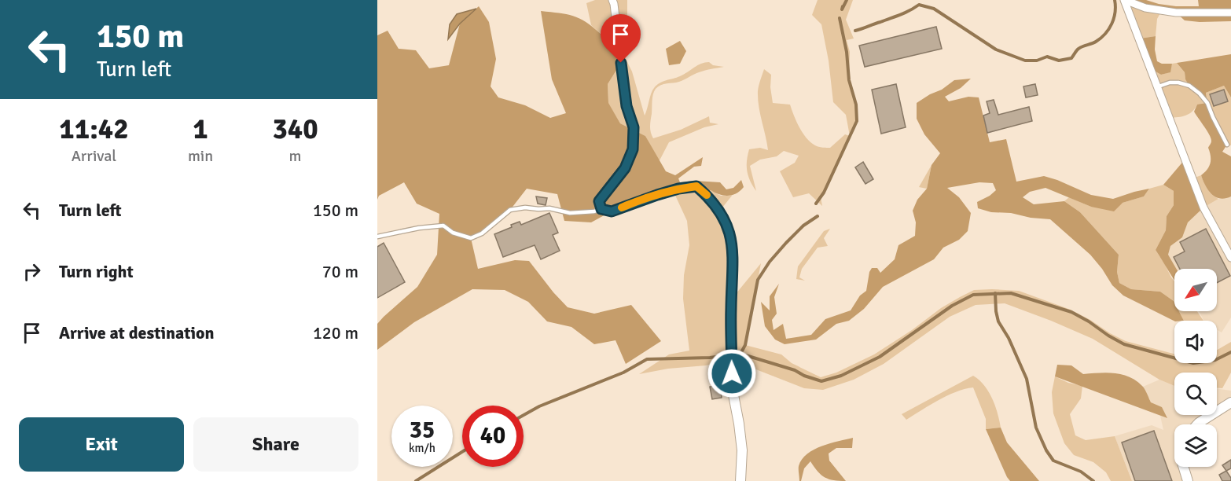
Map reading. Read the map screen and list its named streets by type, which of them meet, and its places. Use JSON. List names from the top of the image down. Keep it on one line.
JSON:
{"north":"bottom left","page":{"turn":["150 m","Turn left"],"eta":["11:42","Arrival","1","min","340","m"],"list":[{"name":"Turn left","value":"150 m"},{"name":"Turn right","value":"70 m"},{"name":"Arrive at destination","value":"120 m"}],"speed":"35 km/h","limit":"40","buttons":["Exit","Share"]}}
